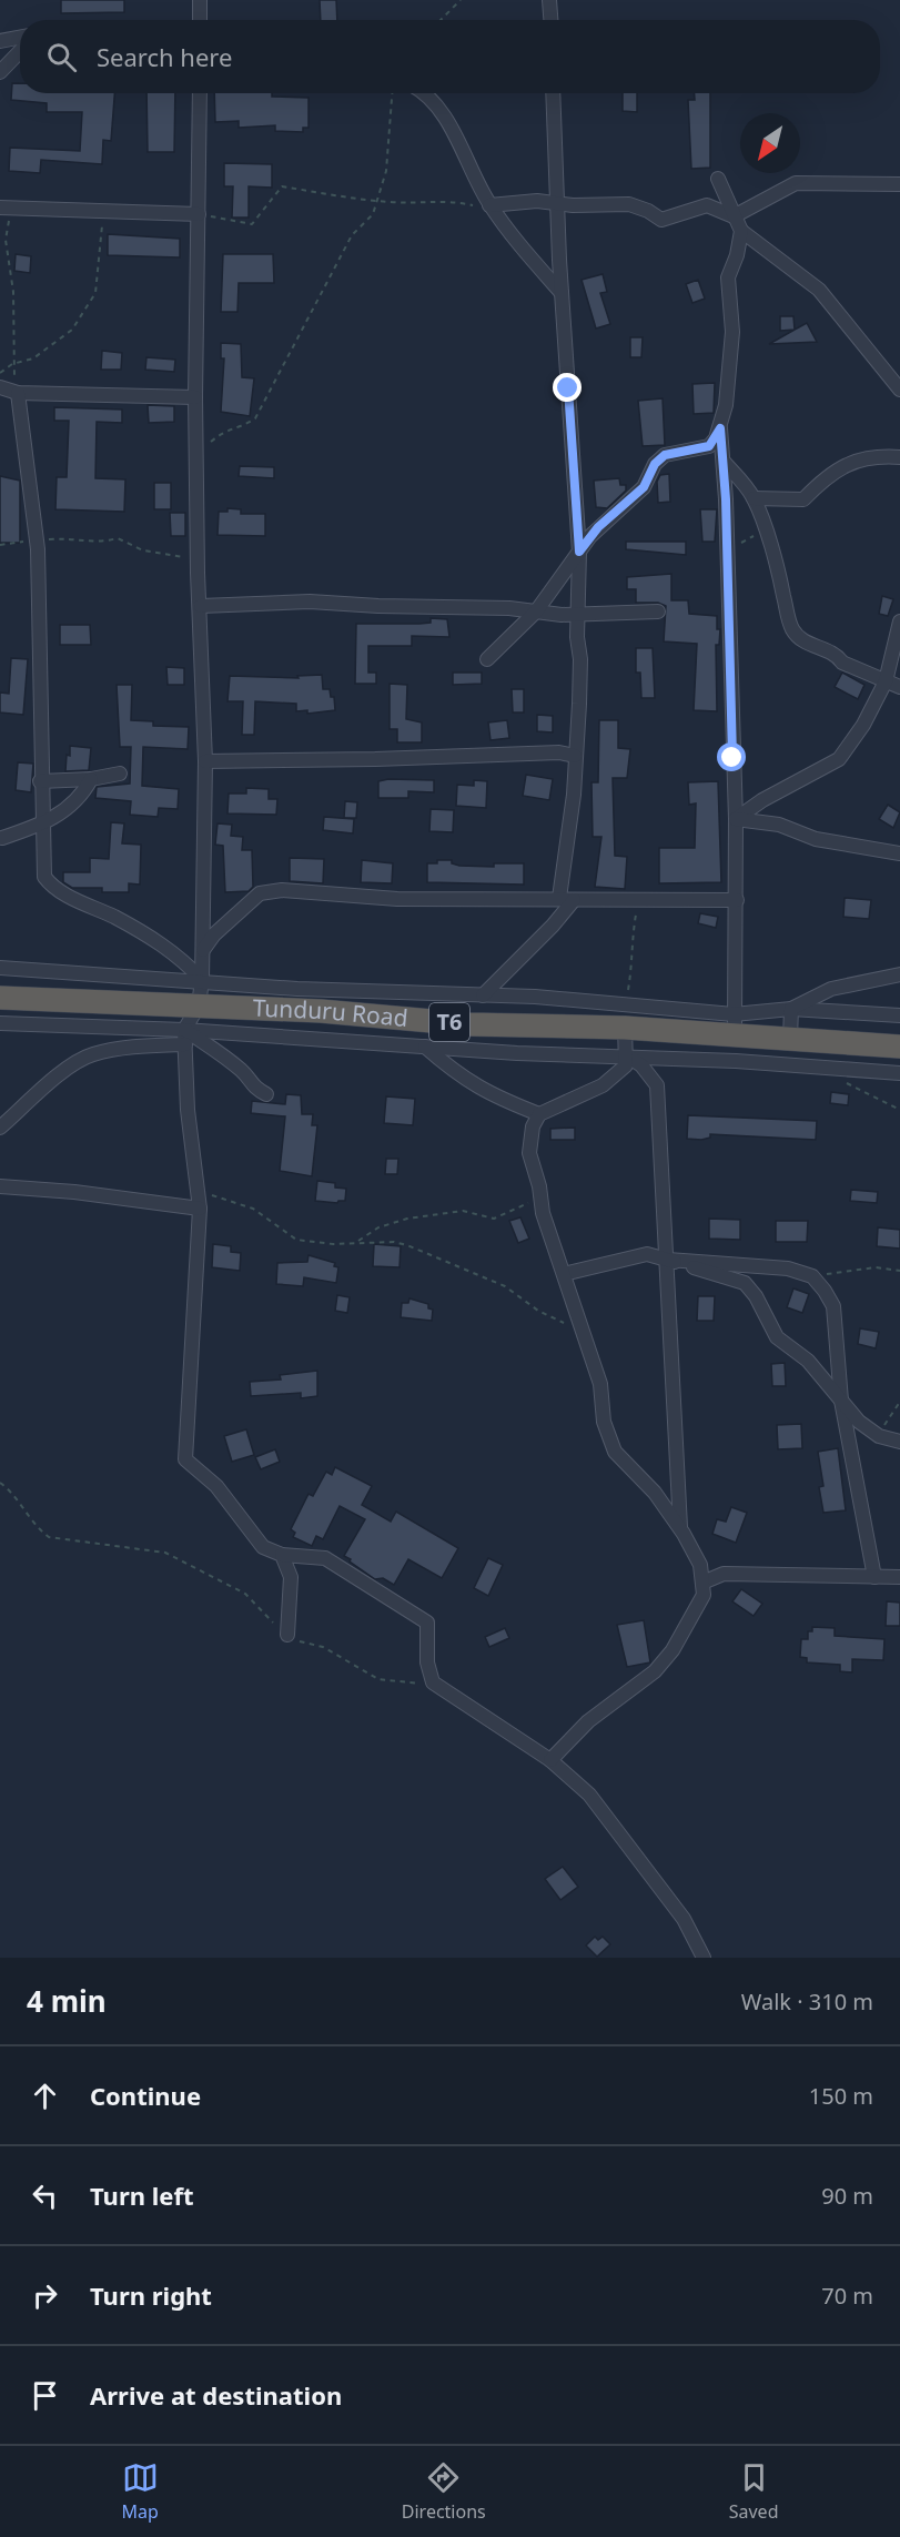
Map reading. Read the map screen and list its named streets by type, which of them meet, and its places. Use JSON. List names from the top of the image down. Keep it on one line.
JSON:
{"streets":{"highway":["Tunduru Road","T6"]},"north":"bottom left","page":{"search":"Search here","heading":["4 min","Walk · 310 m"],"list":[["Continue","150 m"],["Turn left","90 m"],["Turn right","70 m"],"Arrive at destination"],"nav":["Map","Directions","Saved"]}}
